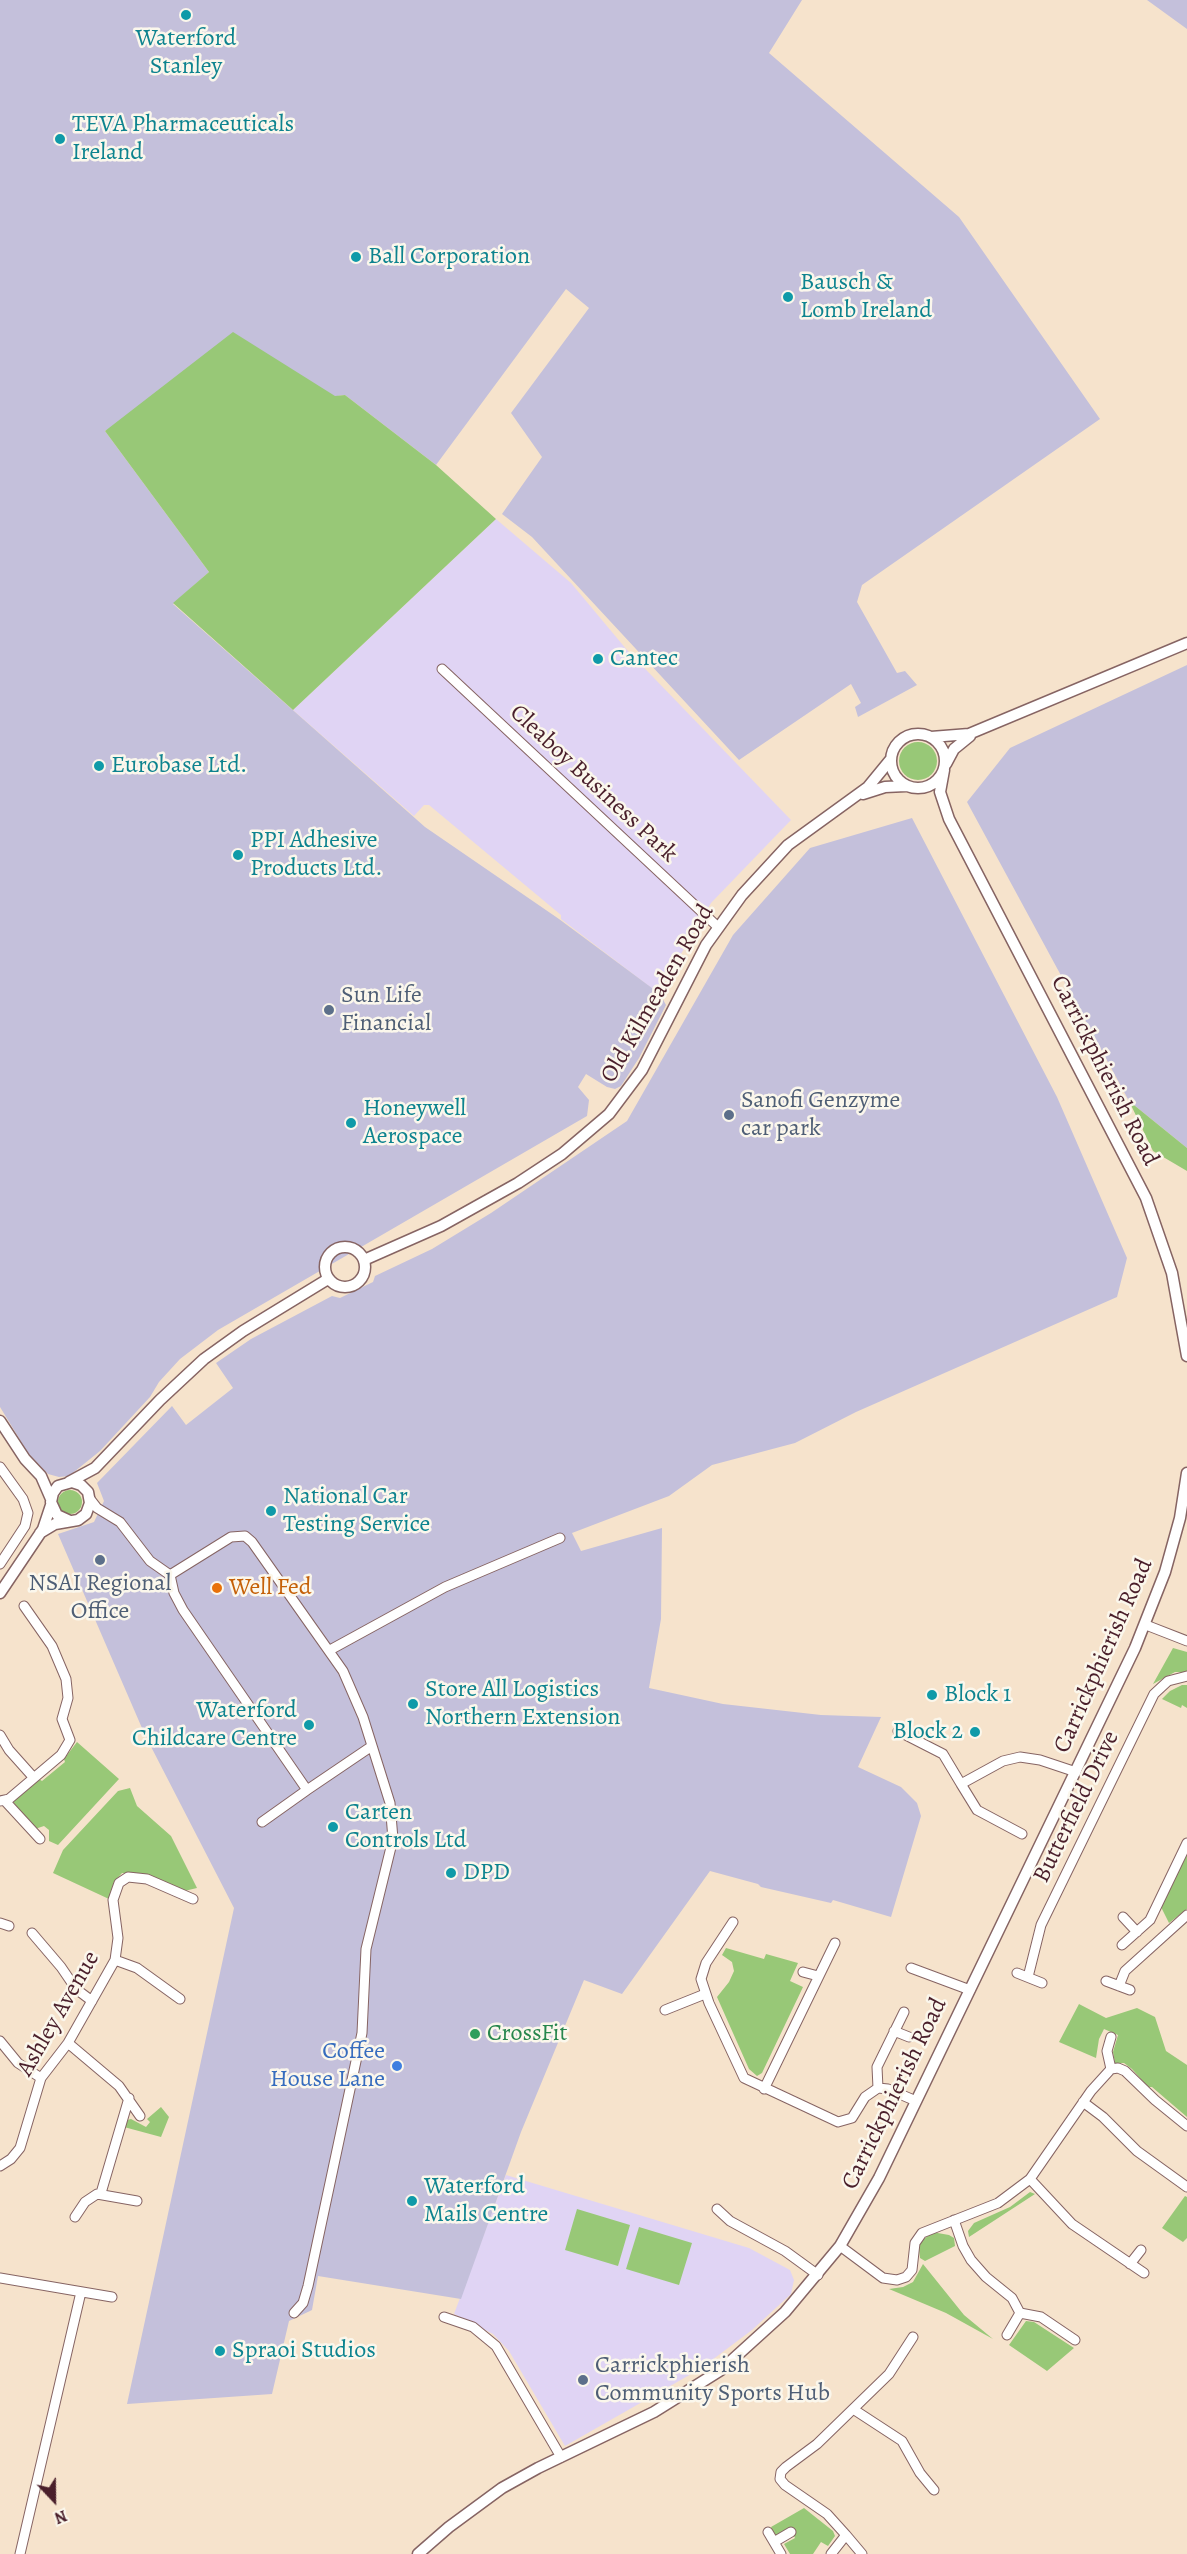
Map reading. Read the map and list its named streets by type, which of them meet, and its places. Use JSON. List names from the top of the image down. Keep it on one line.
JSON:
{"streets":{"street":["Cleaboy Business Park","Old Kilmeaden Road","Carrickphierish Road","Butterfield Drive","Ashley Avenue"]},"crossings":[["Cleaboy Business Park","Old Kilmeaden Road"],["Old Kilmeaden Road","Carrickphierish Road"]],"places":["Waterford Stanley","TEVA Pharmaceuticals Ireland","Ball Corporation","Bausch & Lomb Ireland","Cantec","Eurobase Ltd.","PPI Adhesive Products Ltd.","Sun Life Financial","Sanofi Genzyme car park","Honeywell Aerospace","National Car Testing Service","NSAI Regional Office","Well Fed","Block 1","Store All Logistics Northern Extension","Waterford Childcare Centre","Block 2","Carten Controls Ltd","DPD","CrossFit","Coffee House Lane","Waterford Mails Centre","Spraoi Studios","Carrickphierish Community Sports Hub"],"north":"bottom"}
